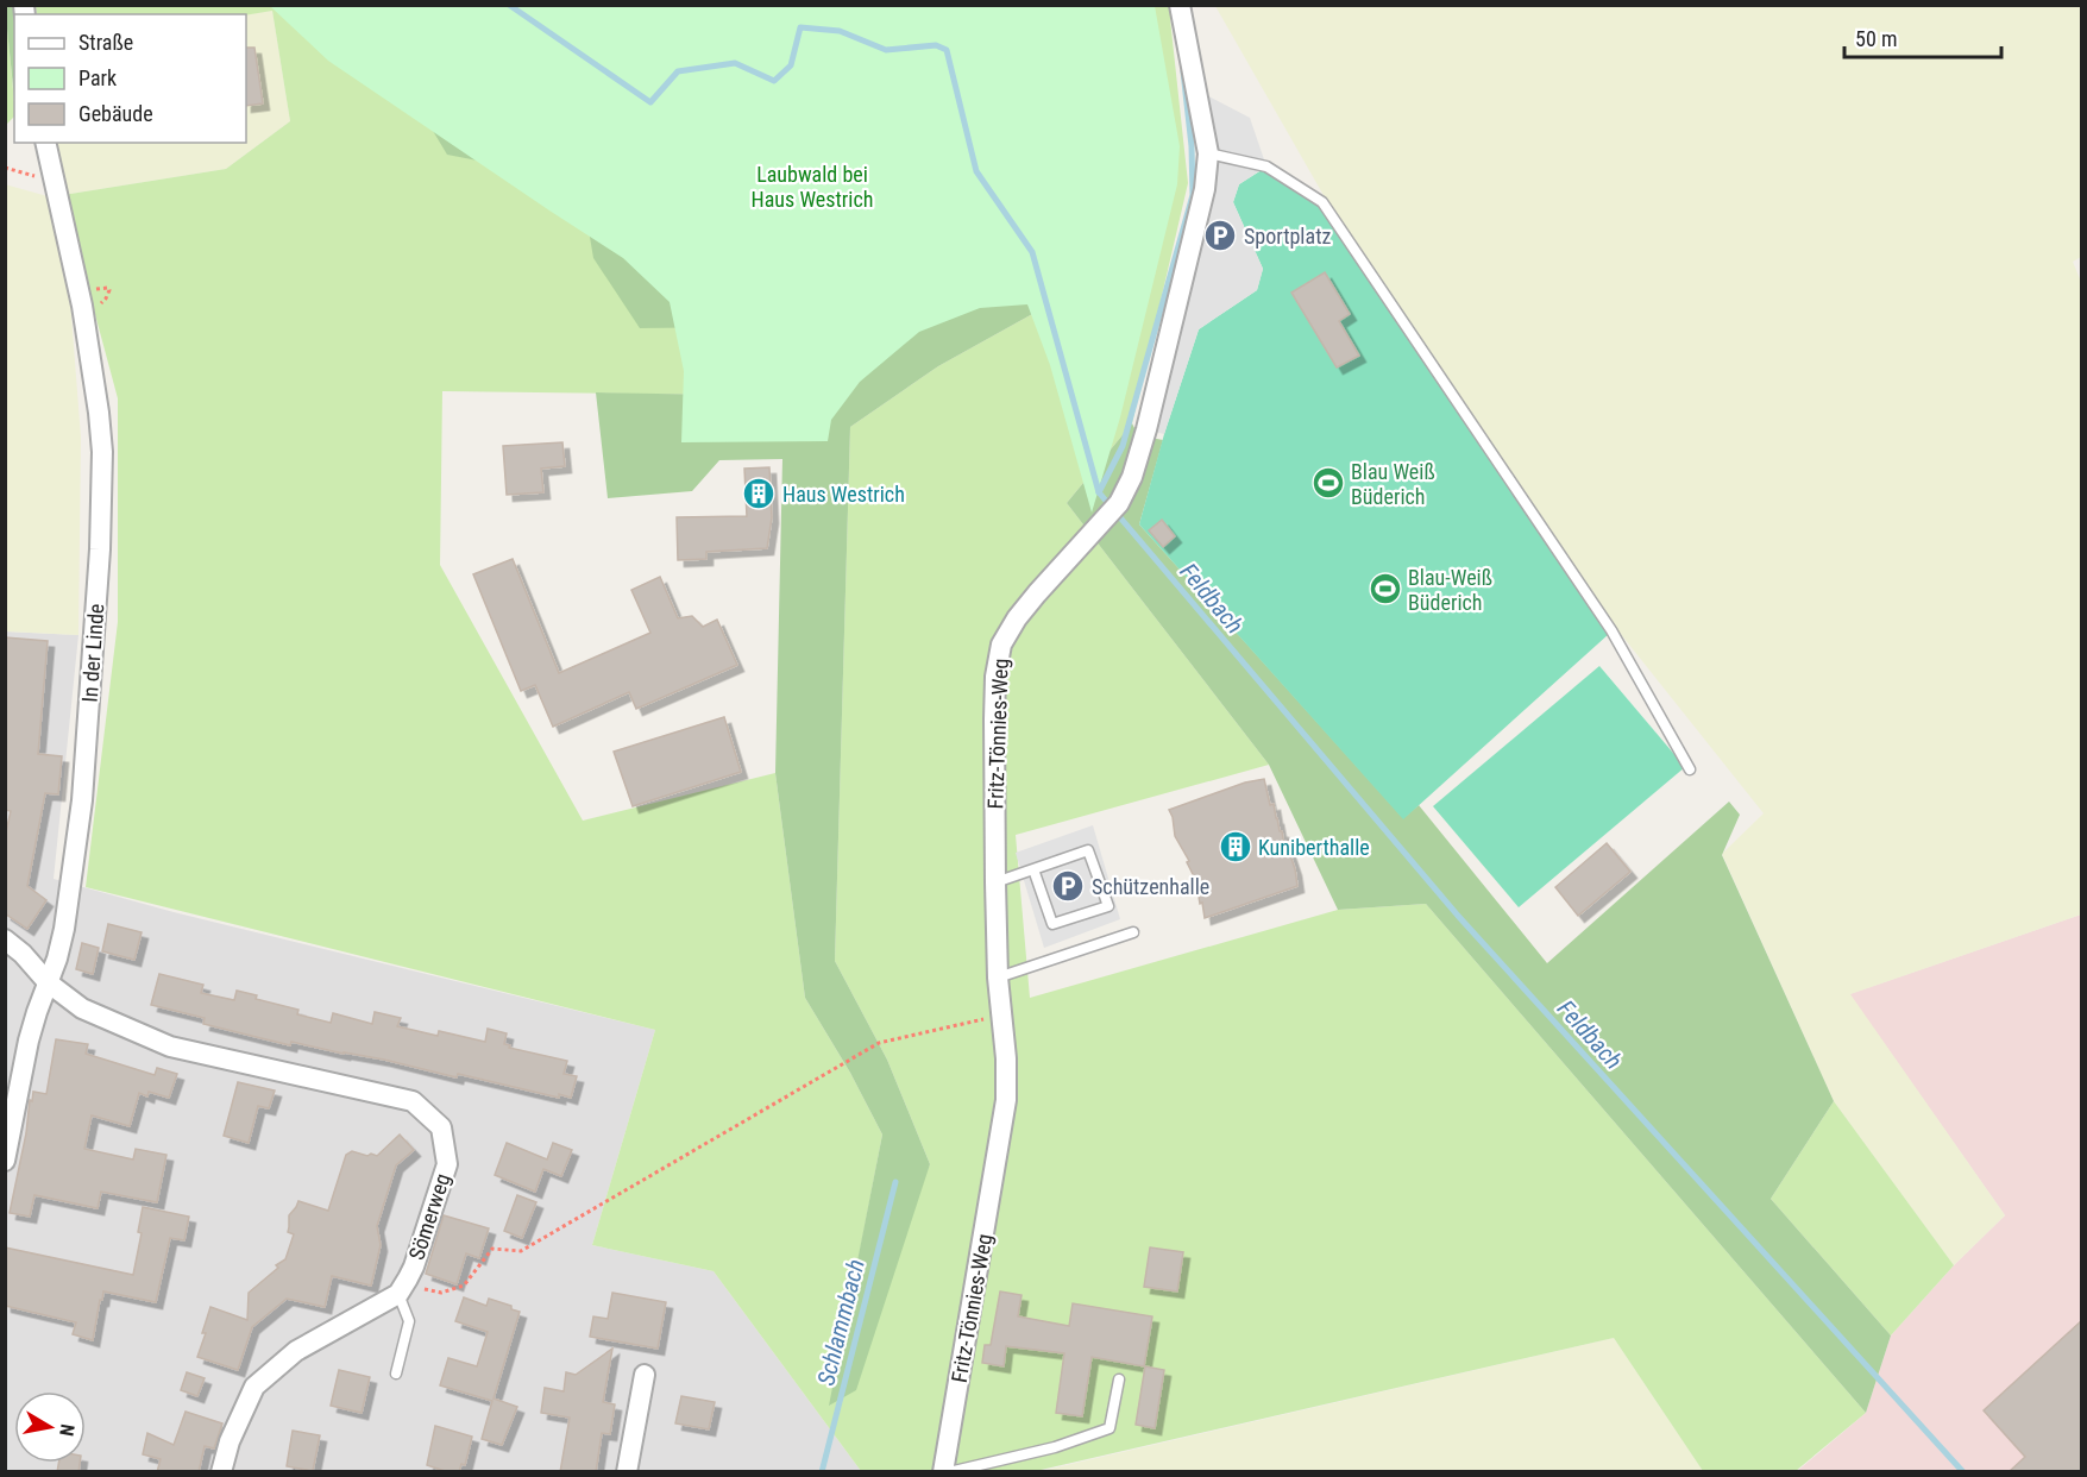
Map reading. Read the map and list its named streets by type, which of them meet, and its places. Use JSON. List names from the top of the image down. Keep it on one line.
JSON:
{"streets":{"street":["In der Linde","Fritz-Tönnies-Weg","Sömerweg"]},"crossings":[["In der Linde","Sömerweg"]],"water":["Feldbach","Schlammbach"],"parks":["Laubwald bei Haus Westrich"],"places":{"parking":["Sportplatz","Schützenhalle"],"sports":["Blau Weiß Büderich","Blau-Weiß Büderich"],"building":["Haus Westrich","Kuniberthalle"]},"legend":["Straße","Park","Gebäude"],"scale_bar":"50 m","north":"right"}
